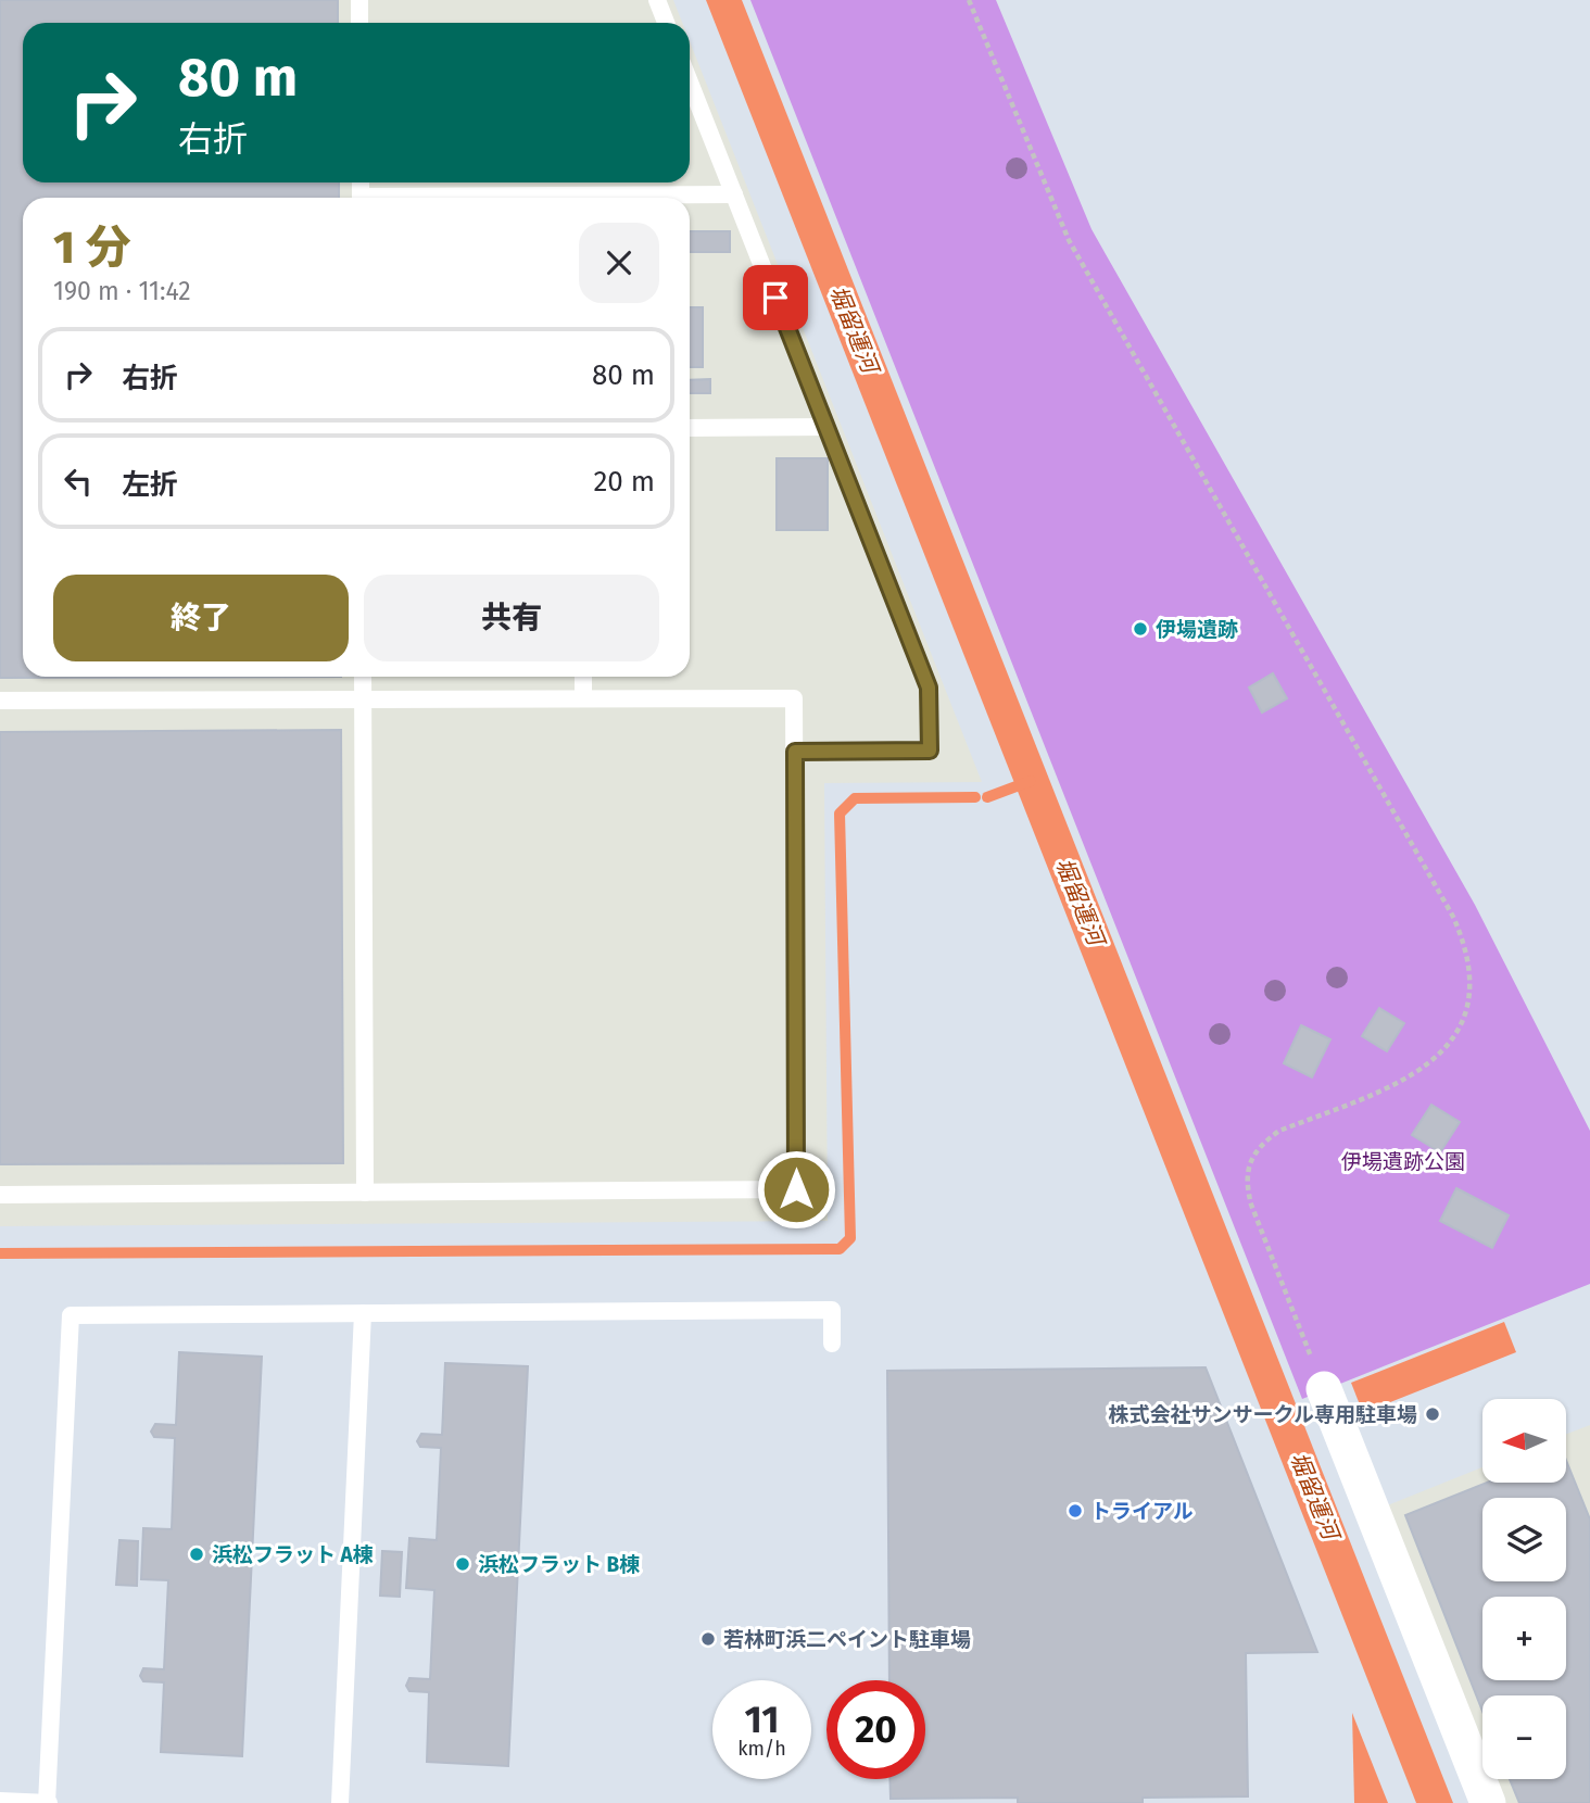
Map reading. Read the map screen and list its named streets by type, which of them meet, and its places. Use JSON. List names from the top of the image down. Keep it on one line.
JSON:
{"water":["堀留運河"],"parks":["伊場遺跡公園"],"places":["伊場遺跡","株式会社サンサークル専用駐車場","トライアル","浜松フラット A棟","浜松フラット B棟","若林町浜二ペイント駐車場"],"north":"left","page":{"turn":["80 m","右折"],"heading":["1 分","190 m · 11:42"],"list":[{"name":"右折","value":"80 m"},{"name":"左折","value":"20 m"}],"buttons":["終了","共有"],"map_buttons":["+","−"],"speed":"11 km/h","limit":"20"}}
